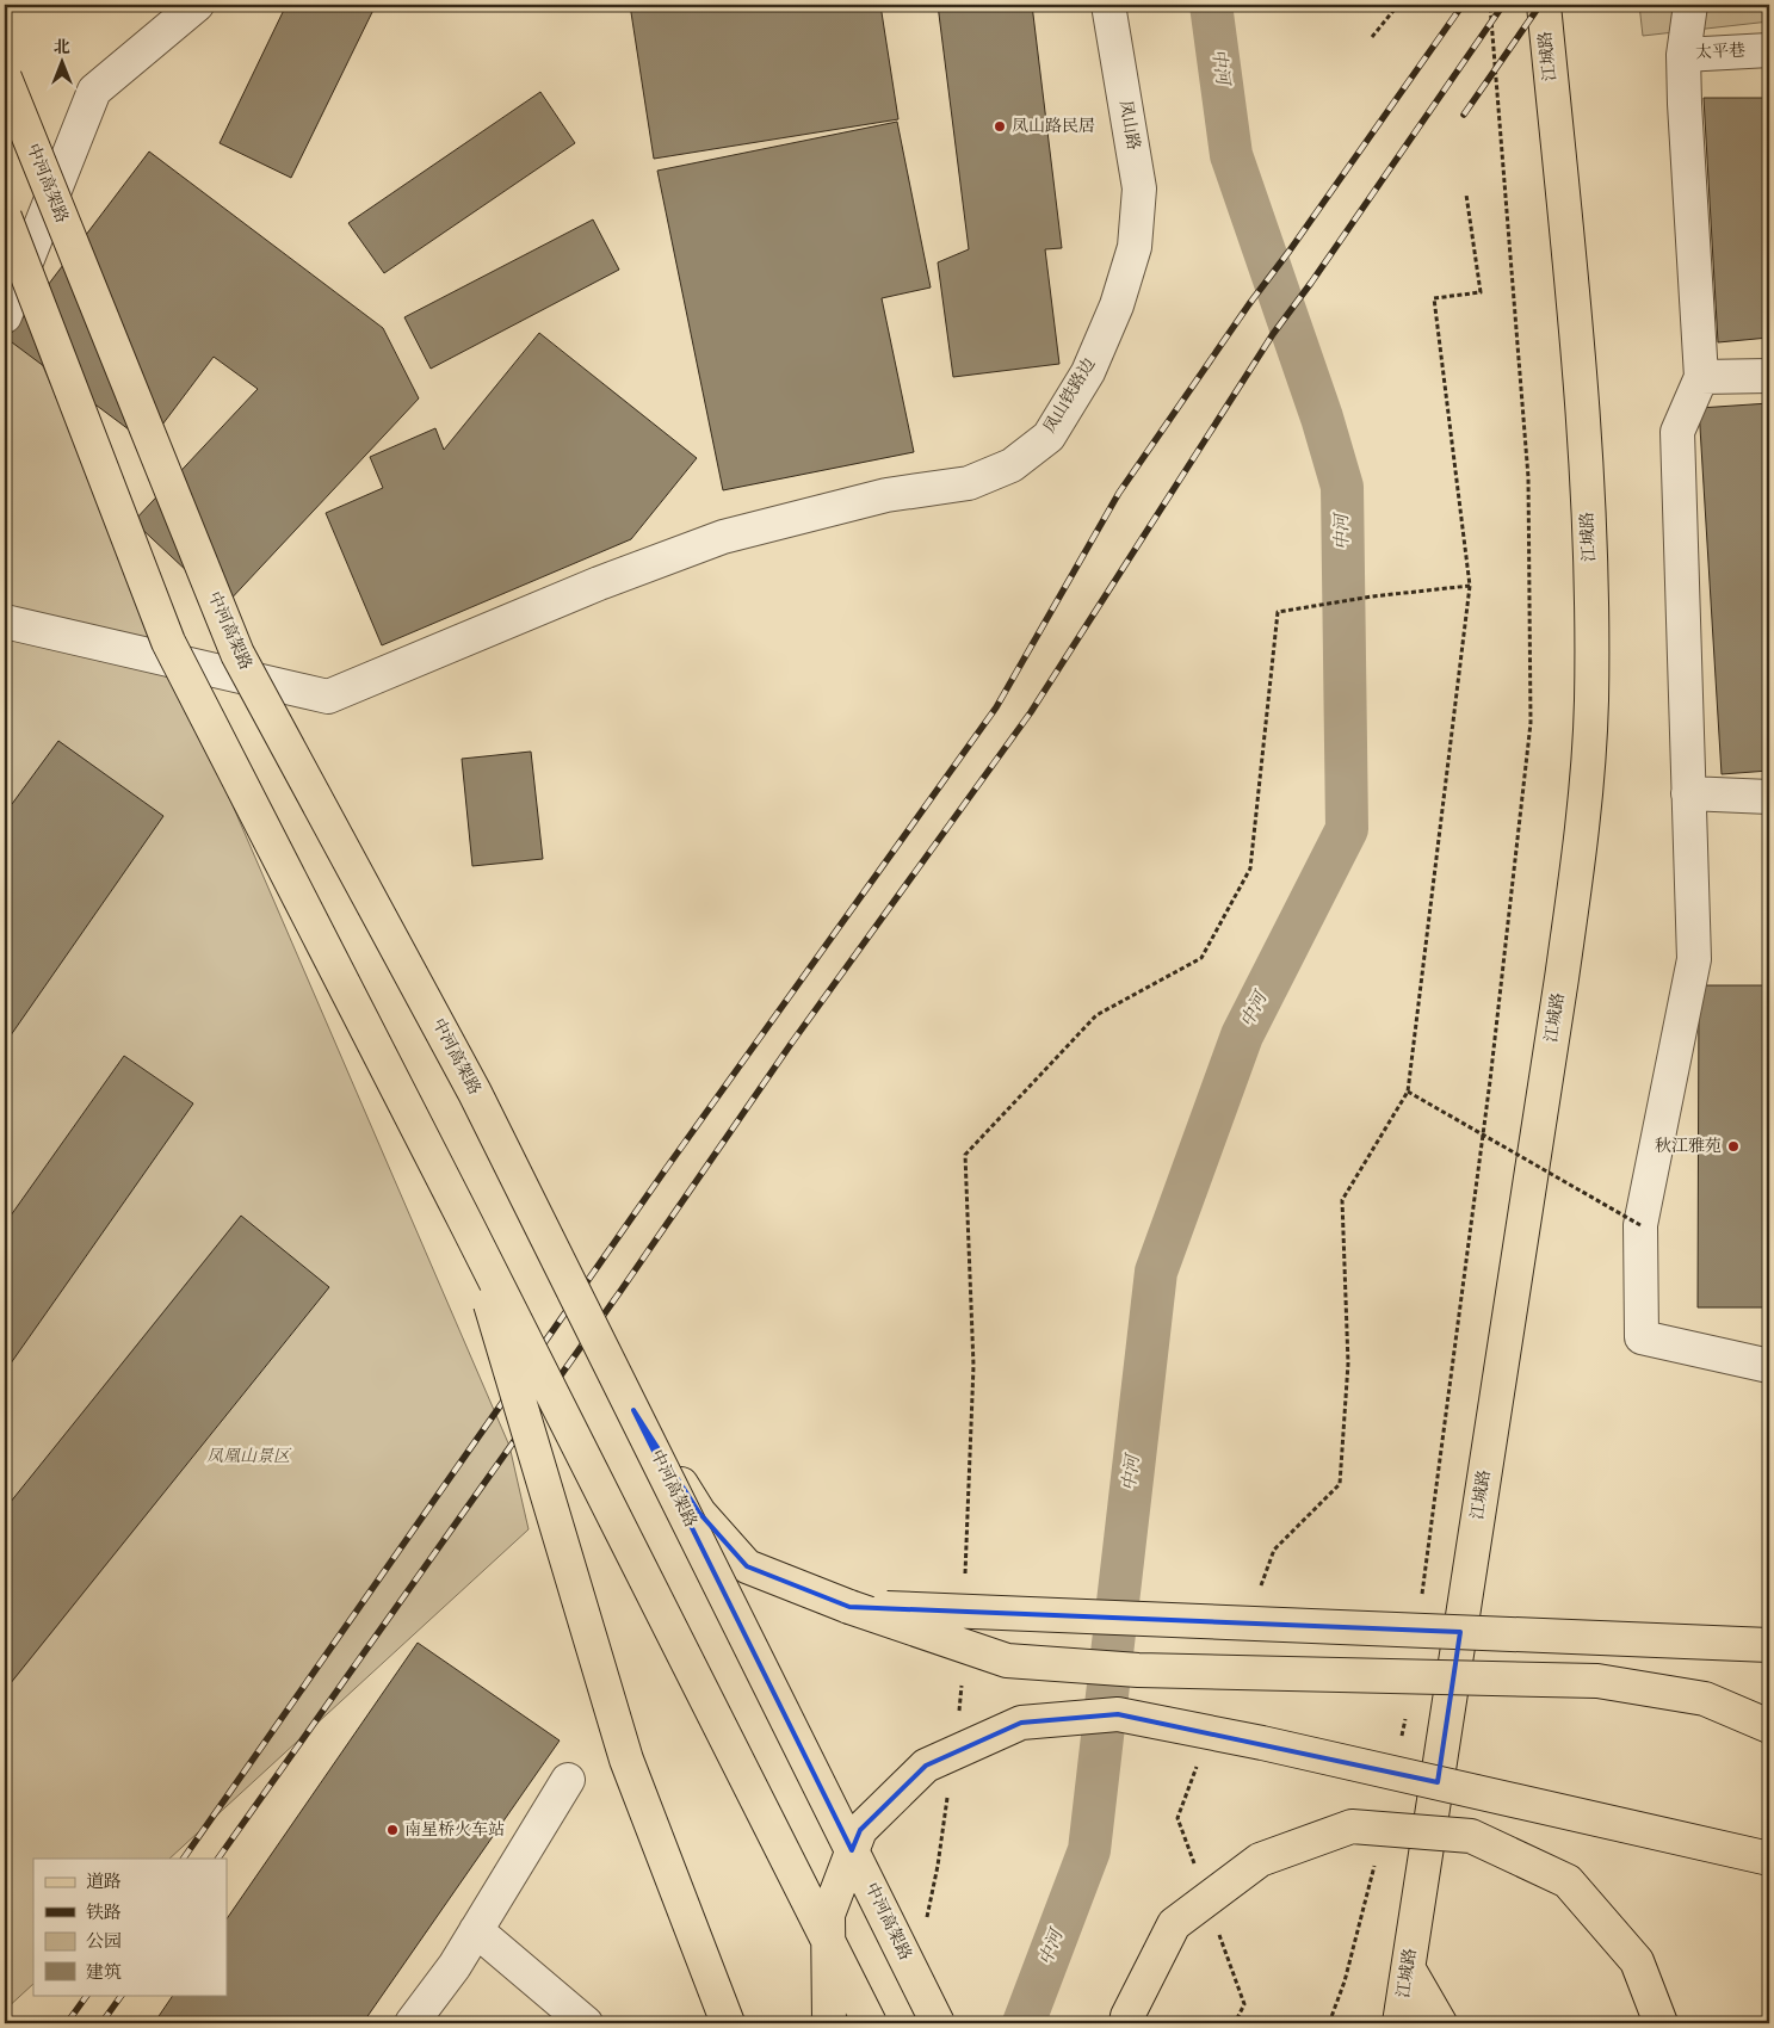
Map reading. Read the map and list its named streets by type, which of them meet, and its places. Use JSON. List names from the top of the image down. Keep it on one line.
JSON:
{"streets":{"main road":["江城路","中河高架路"],"street":["太平巷","凤山路","凤山铁路边"]},"crossings":[["凤山路","凤山铁路边"]],"water":["中河"],"parks":["凤凰山景区"],"places":["凤山路民居","秋江雅苑","南星桥火车站"],"legend":["道路","铁路","公园","建筑"],"north":"top"}
